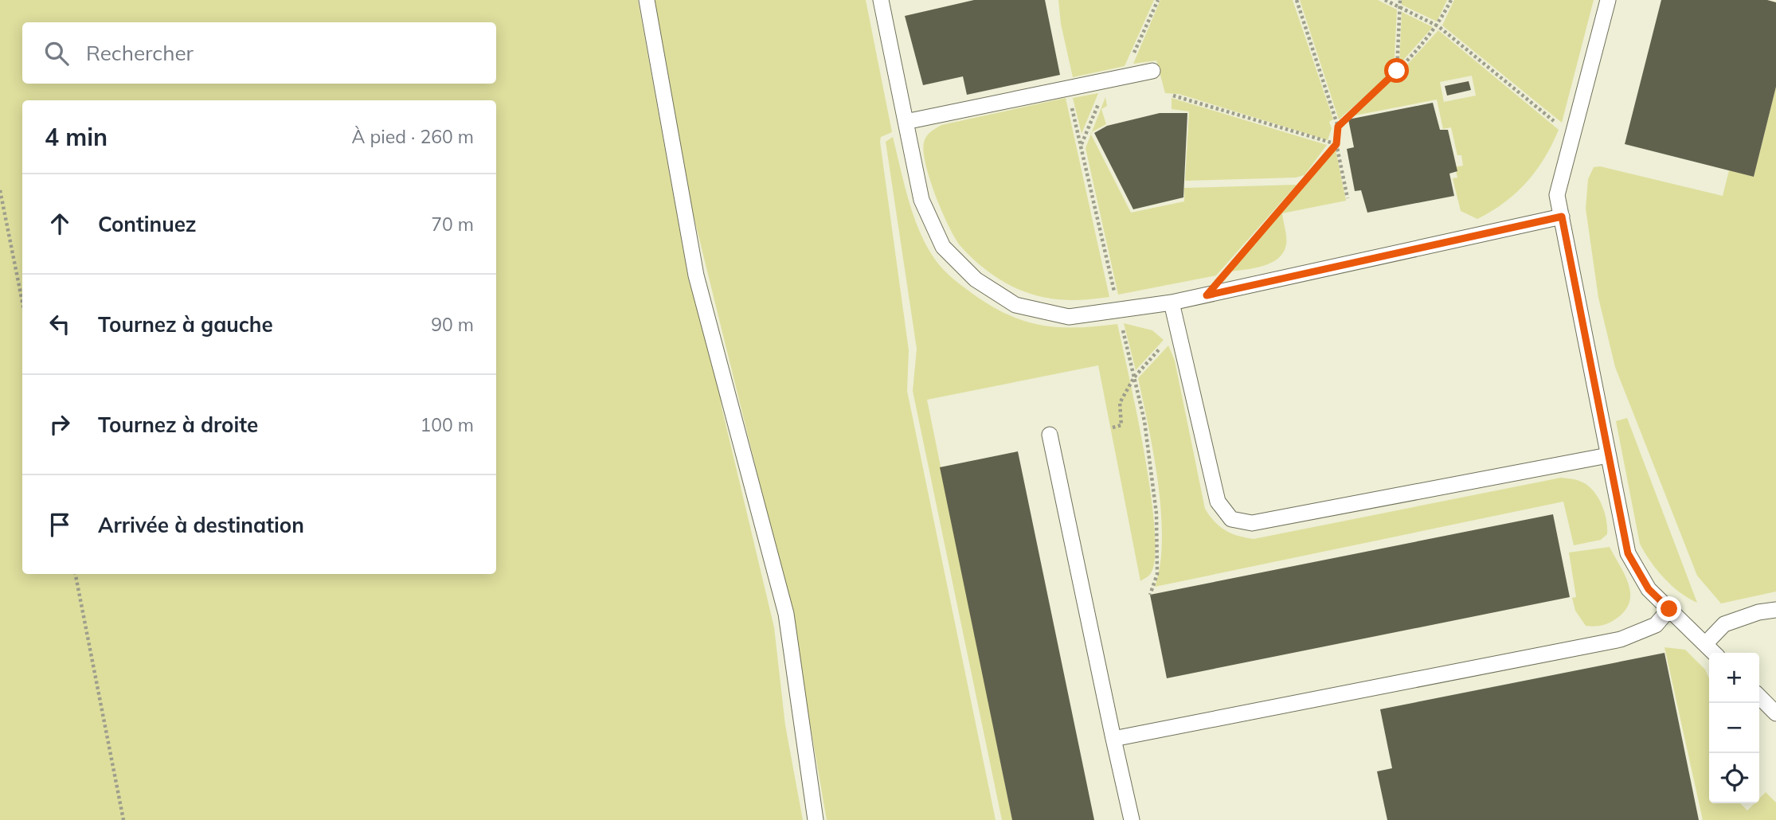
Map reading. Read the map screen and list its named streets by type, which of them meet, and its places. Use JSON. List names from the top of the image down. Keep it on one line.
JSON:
{"page":{"search":"Rechercher","heading":["4 min","À pied · 260 m"],"list":[["Continuez","70 m"],["Tournez à gauche","90 m"],["Tournez à droite","100 m"],"Arrivée à destination"],"map_buttons":["+","−"]}}
